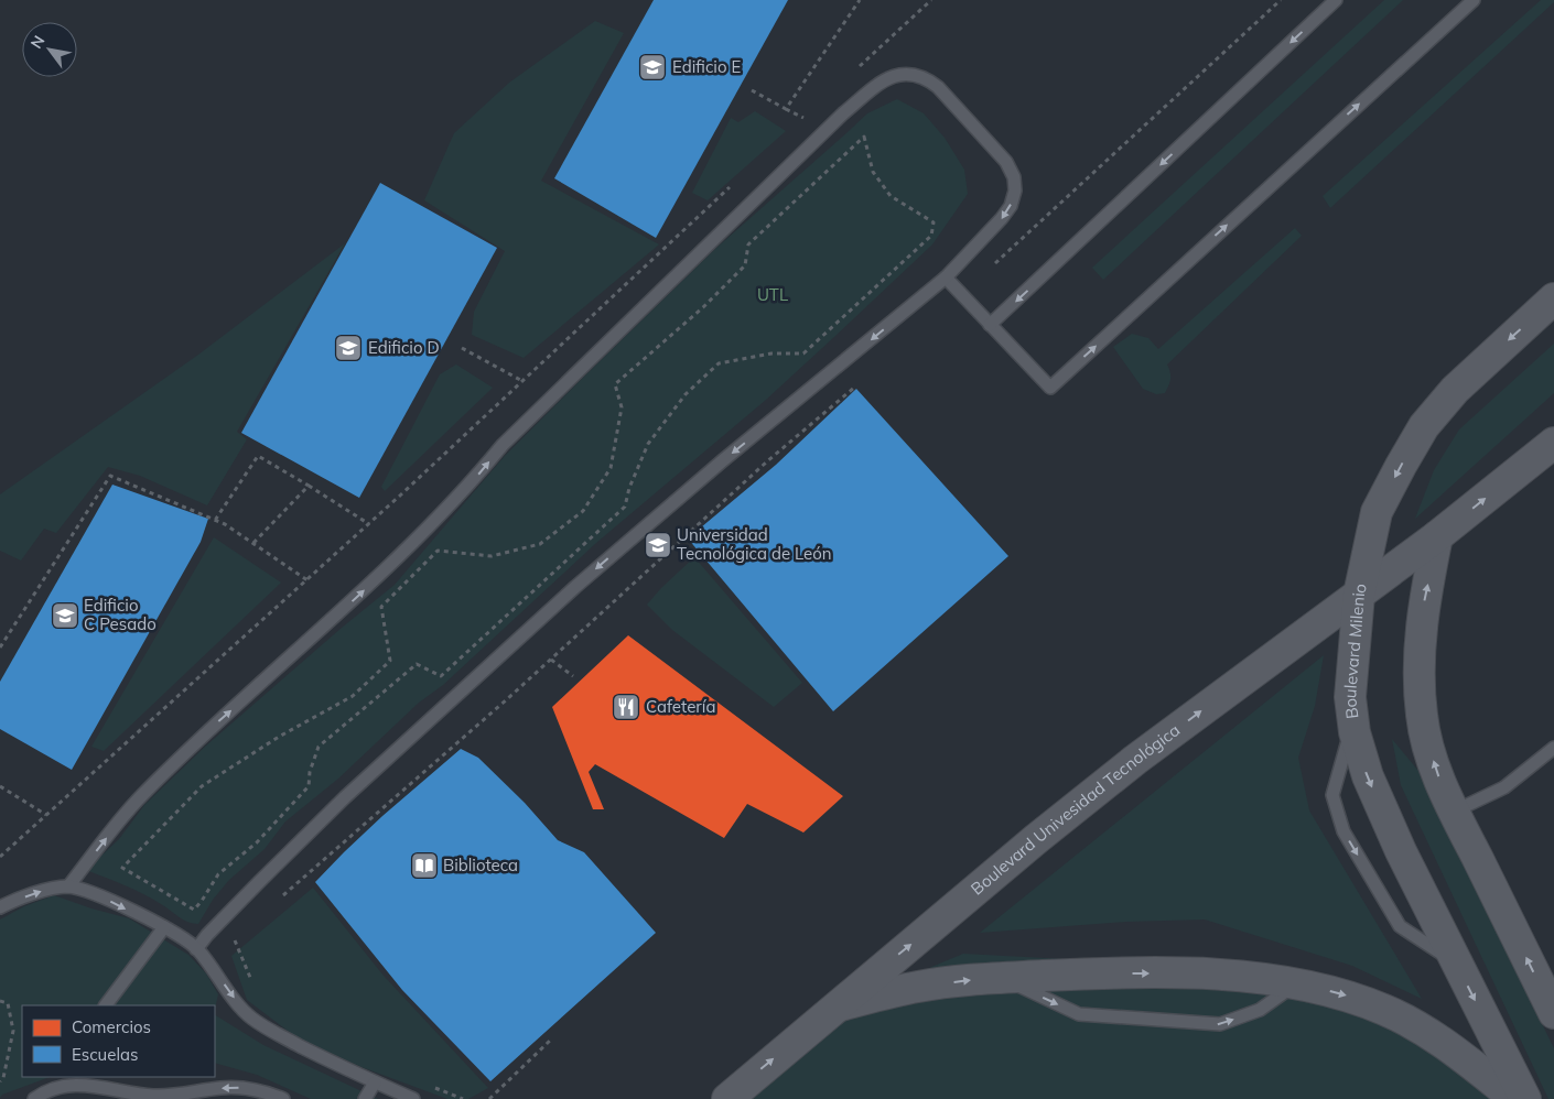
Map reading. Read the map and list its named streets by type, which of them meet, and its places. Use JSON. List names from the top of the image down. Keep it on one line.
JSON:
{"streets":{"street":["Boulevard Milenio","Boulevard Univesidad Tecnológica"]},"crossings":[["Boulevard Milenio","Boulevard Univesidad Tecnológica"]],"one_way":["Boulevard Milenio","Boulevard Univesidad Tecnológica"],"parks":["UTL"],"places":{"school or university":["Edificio E","Edificio D","Universidad Tecnológica de León","Edificio C Pesado"],"restaurant":["Cafetería"],"library":["Biblioteca"]},"legend":["Comercios","Escuelas"],"north":"top left"}
